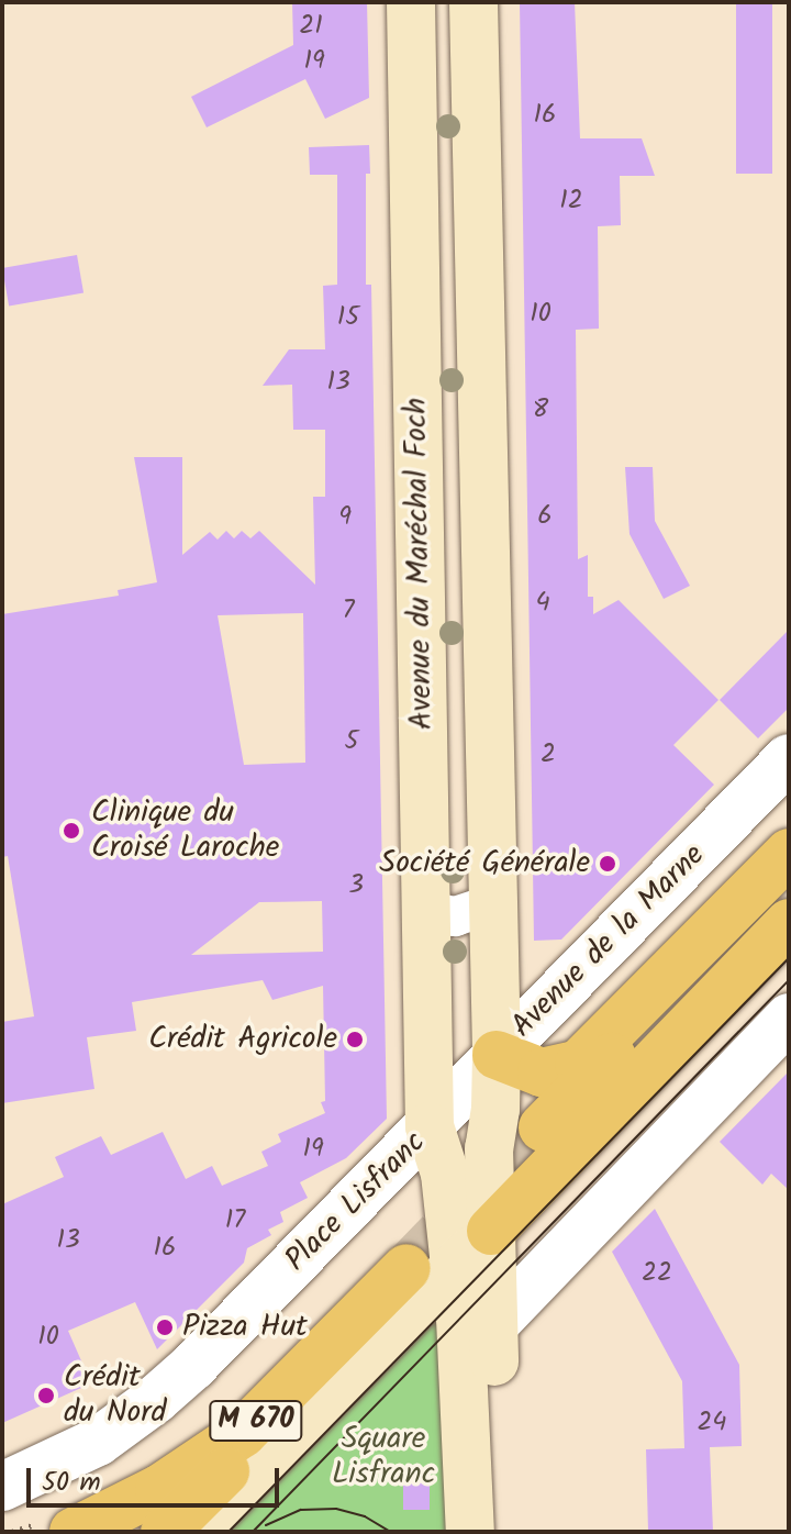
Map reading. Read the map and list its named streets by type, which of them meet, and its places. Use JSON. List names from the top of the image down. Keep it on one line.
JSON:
{"streets":{"main road":["Avenue du Maréchal Foch","Place Lisfranc","M 670"],"street":["Avenue de la Marne"]},"crossings":[["Avenue du Maréchal Foch","Avenue de la Marne"],["Avenue du Maréchal Foch","Place Lisfranc"],["Avenue de la Marne","Place Lisfranc"],["Place Lisfranc","M 670"]],"parks":["Square Lisfranc"],"places":["Clinique du Croisé Laroche","Société Générale","Crédit Agricole","Pizza Hut","Crédit du Nord"],"house_numbers":["21","19","16","12","10","15","13","8","6","9","4","7","5","2","3","19","17","13","16","22","10","24"],"scale_bar":"50 m"}
